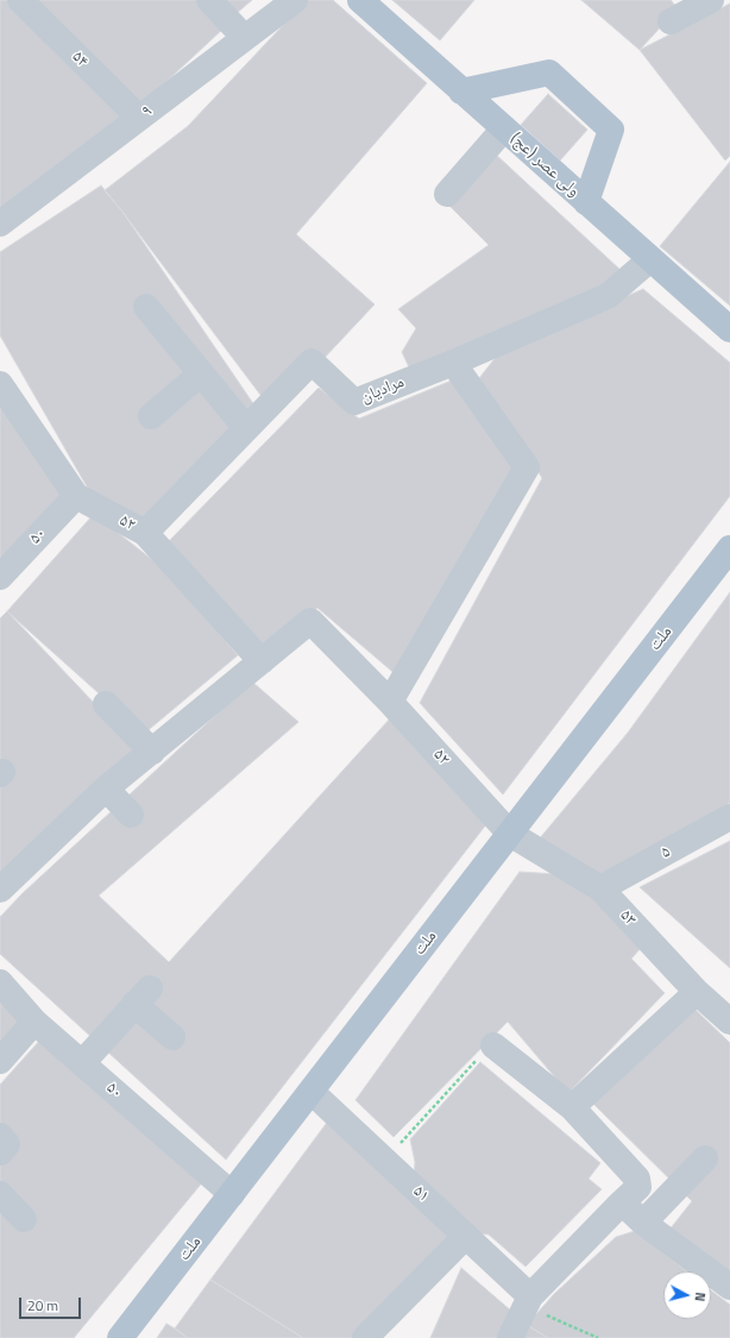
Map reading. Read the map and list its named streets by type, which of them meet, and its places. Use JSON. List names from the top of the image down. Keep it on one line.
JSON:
{"streets":{"main road":["ولی عصر (عج)","ملت"],"street":["۵۴","۹","مرادیان","۵۲","۵۰","۵","۵۳","۵۱"]},"crossings":[["۵۴","۹"],["ولی عصر (عج)","مرادیان"],["مرادیان","۵۲"],["۵۲","۵۰"],["۵۲","ملت"],["۵۲","۵۳"],["۵۰","ملت"],["ملت","۵۳"],["ملت","۵۱"],["۵","۵۳"]],"scale_bar":"20 m","north":"right"}
